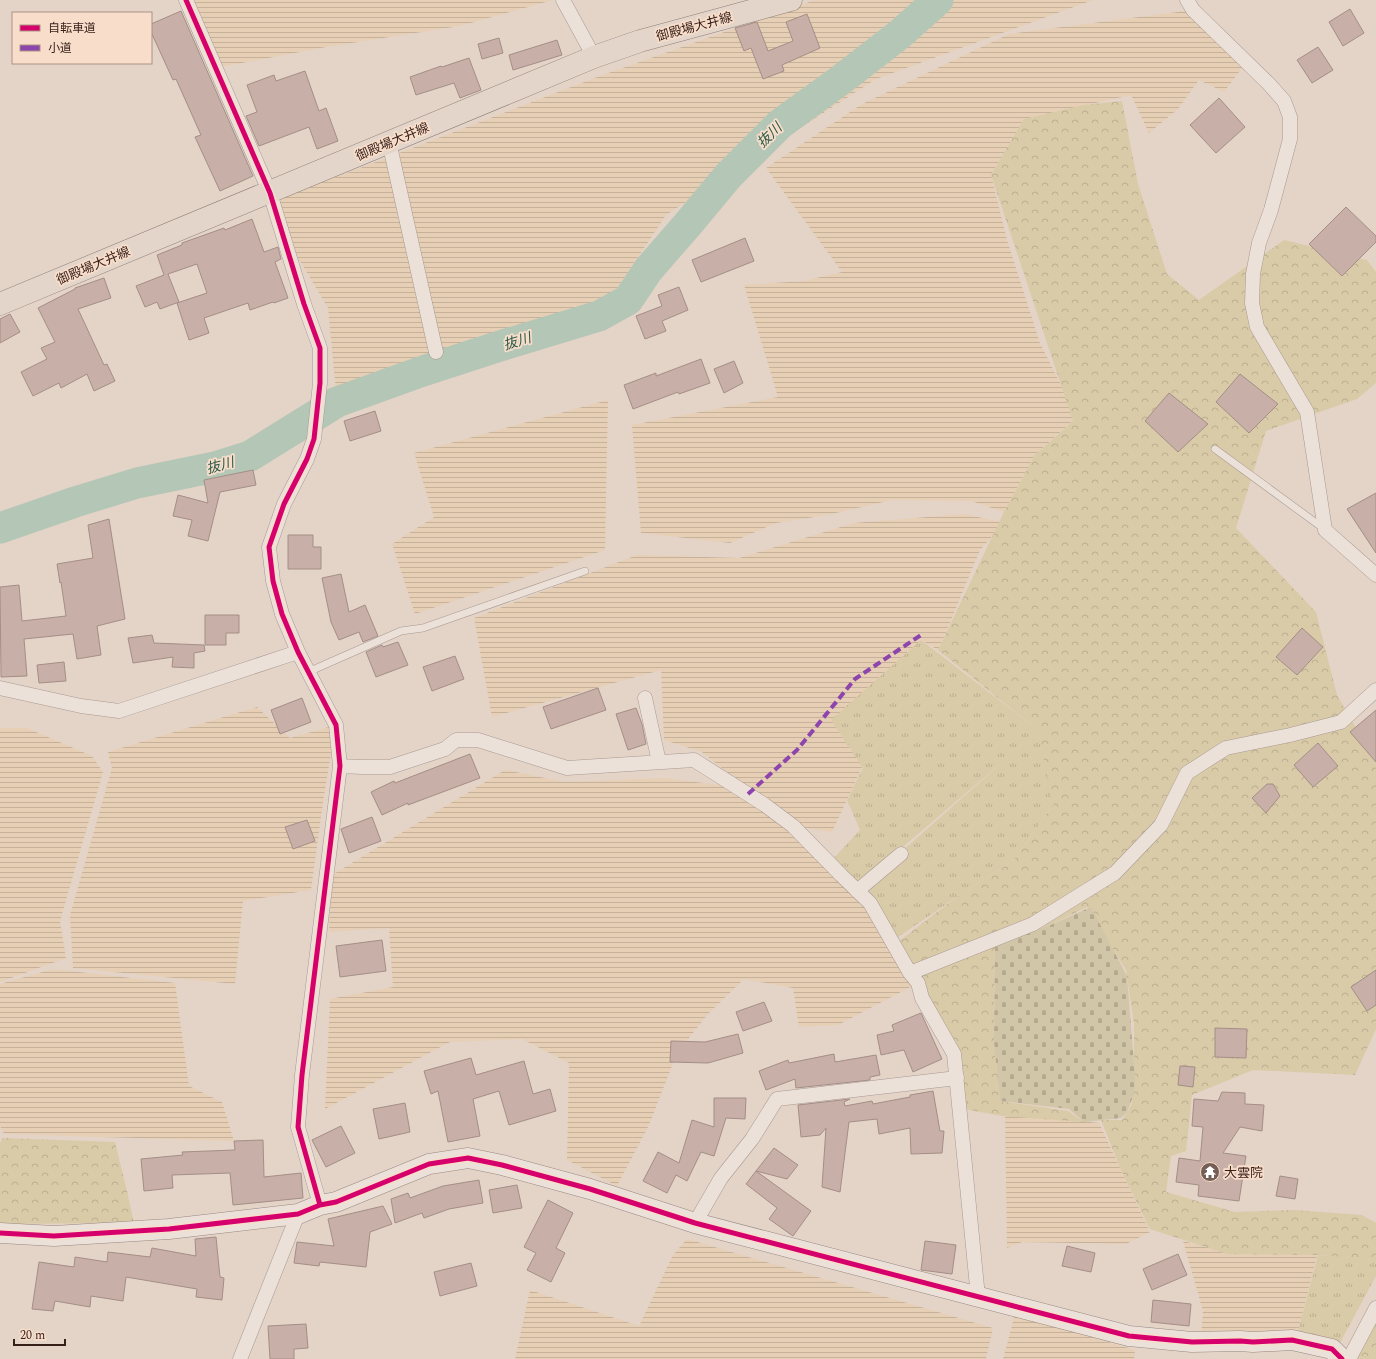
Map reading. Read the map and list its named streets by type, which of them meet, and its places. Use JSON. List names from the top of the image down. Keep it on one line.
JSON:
{"streets":{"main road":["御殿場大井線"]},"water":["抜川"],"places":{"temple":["大雲院"]},"legend":["自転車道","小道"],"scale_bar":"20 m"}
